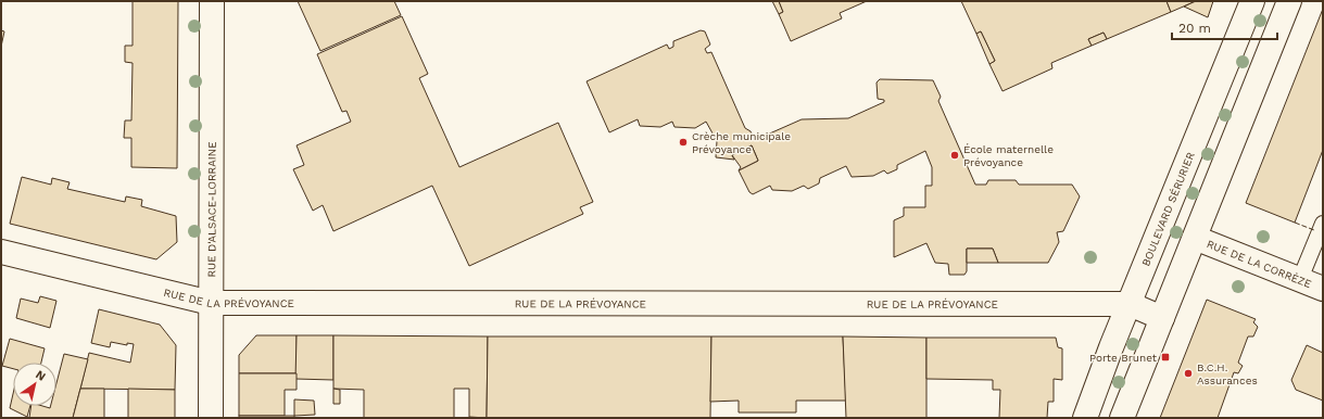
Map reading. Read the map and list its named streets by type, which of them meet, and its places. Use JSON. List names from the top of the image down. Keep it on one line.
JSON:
{"streets":{"street":["RUE D'ALSACE-LORRAINE","BOULEVARD SÉRURIER","RUE DE LA CORRÈZE","RUE DE LA PRÉVOYANCE"]},"crossings":[["RUE D'ALSACE-LORRAINE","RUE DE LA PRÉVOYANCE"],["BOULEVARD SÉRURIER","RUE DE LA PRÉVOYANCE"]],"places":{"other":["Crèche municipale Prévoyance","École maternelle Prévoyance","B.C.H. Assurances"],"transit":["Porte Brunet"]},"scale_bar":"20 m","north":"top right"}
